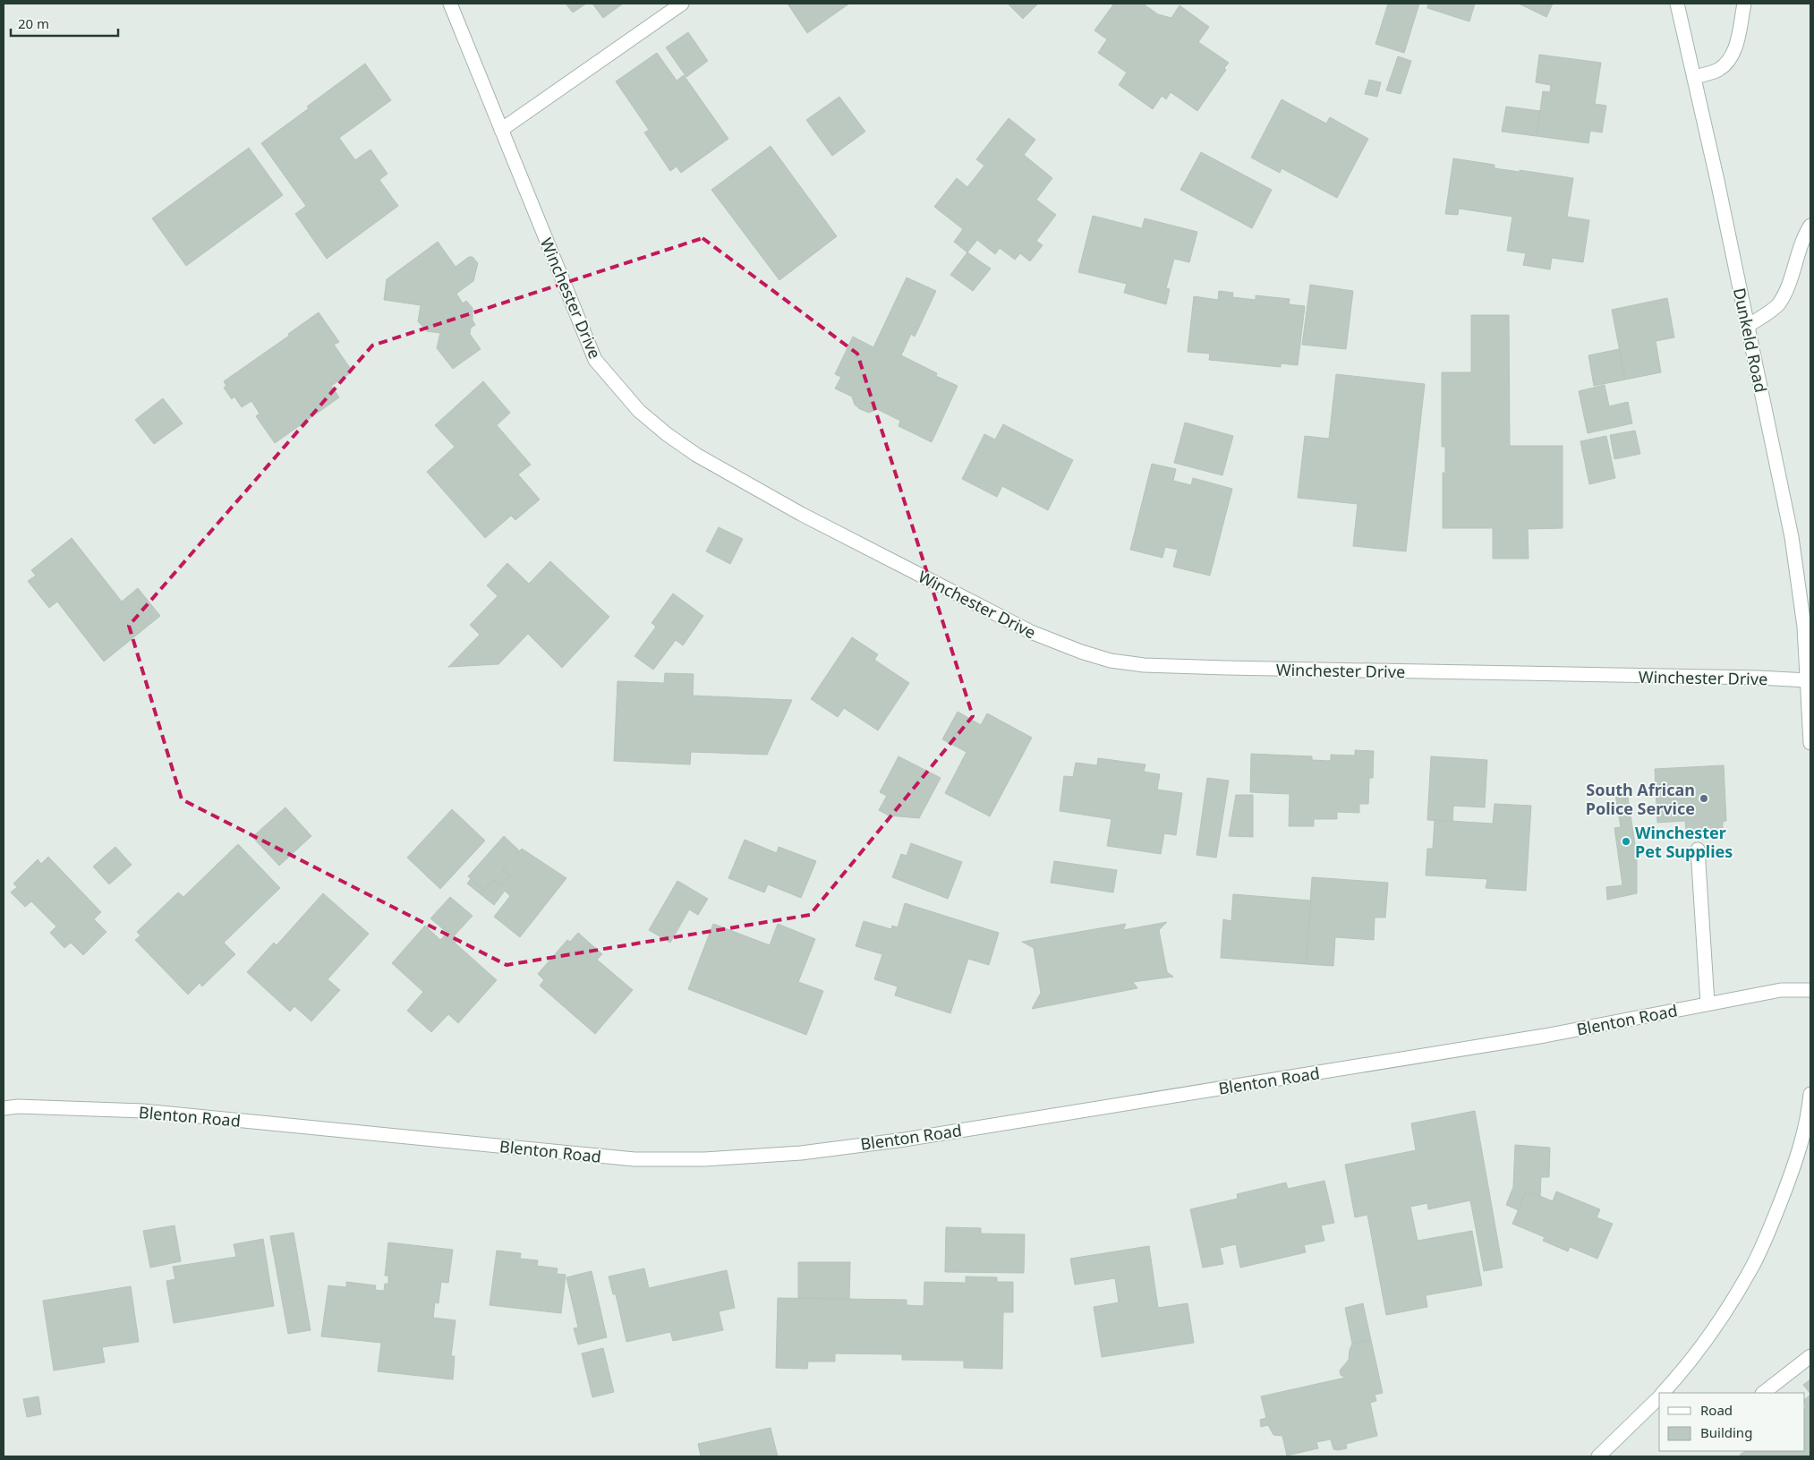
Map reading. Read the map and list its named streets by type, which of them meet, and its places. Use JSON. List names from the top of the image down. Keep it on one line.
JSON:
{"streets":{"street":["Winchester Drive","Dunkeld Road","Blenton Road"]},"crossings":[["Winchester Drive","Dunkeld Road"]],"places":["South African Police Service","Winchester Pet Supplies"],"legend":["Road","Building"],"scale_bar":"20 m"}
